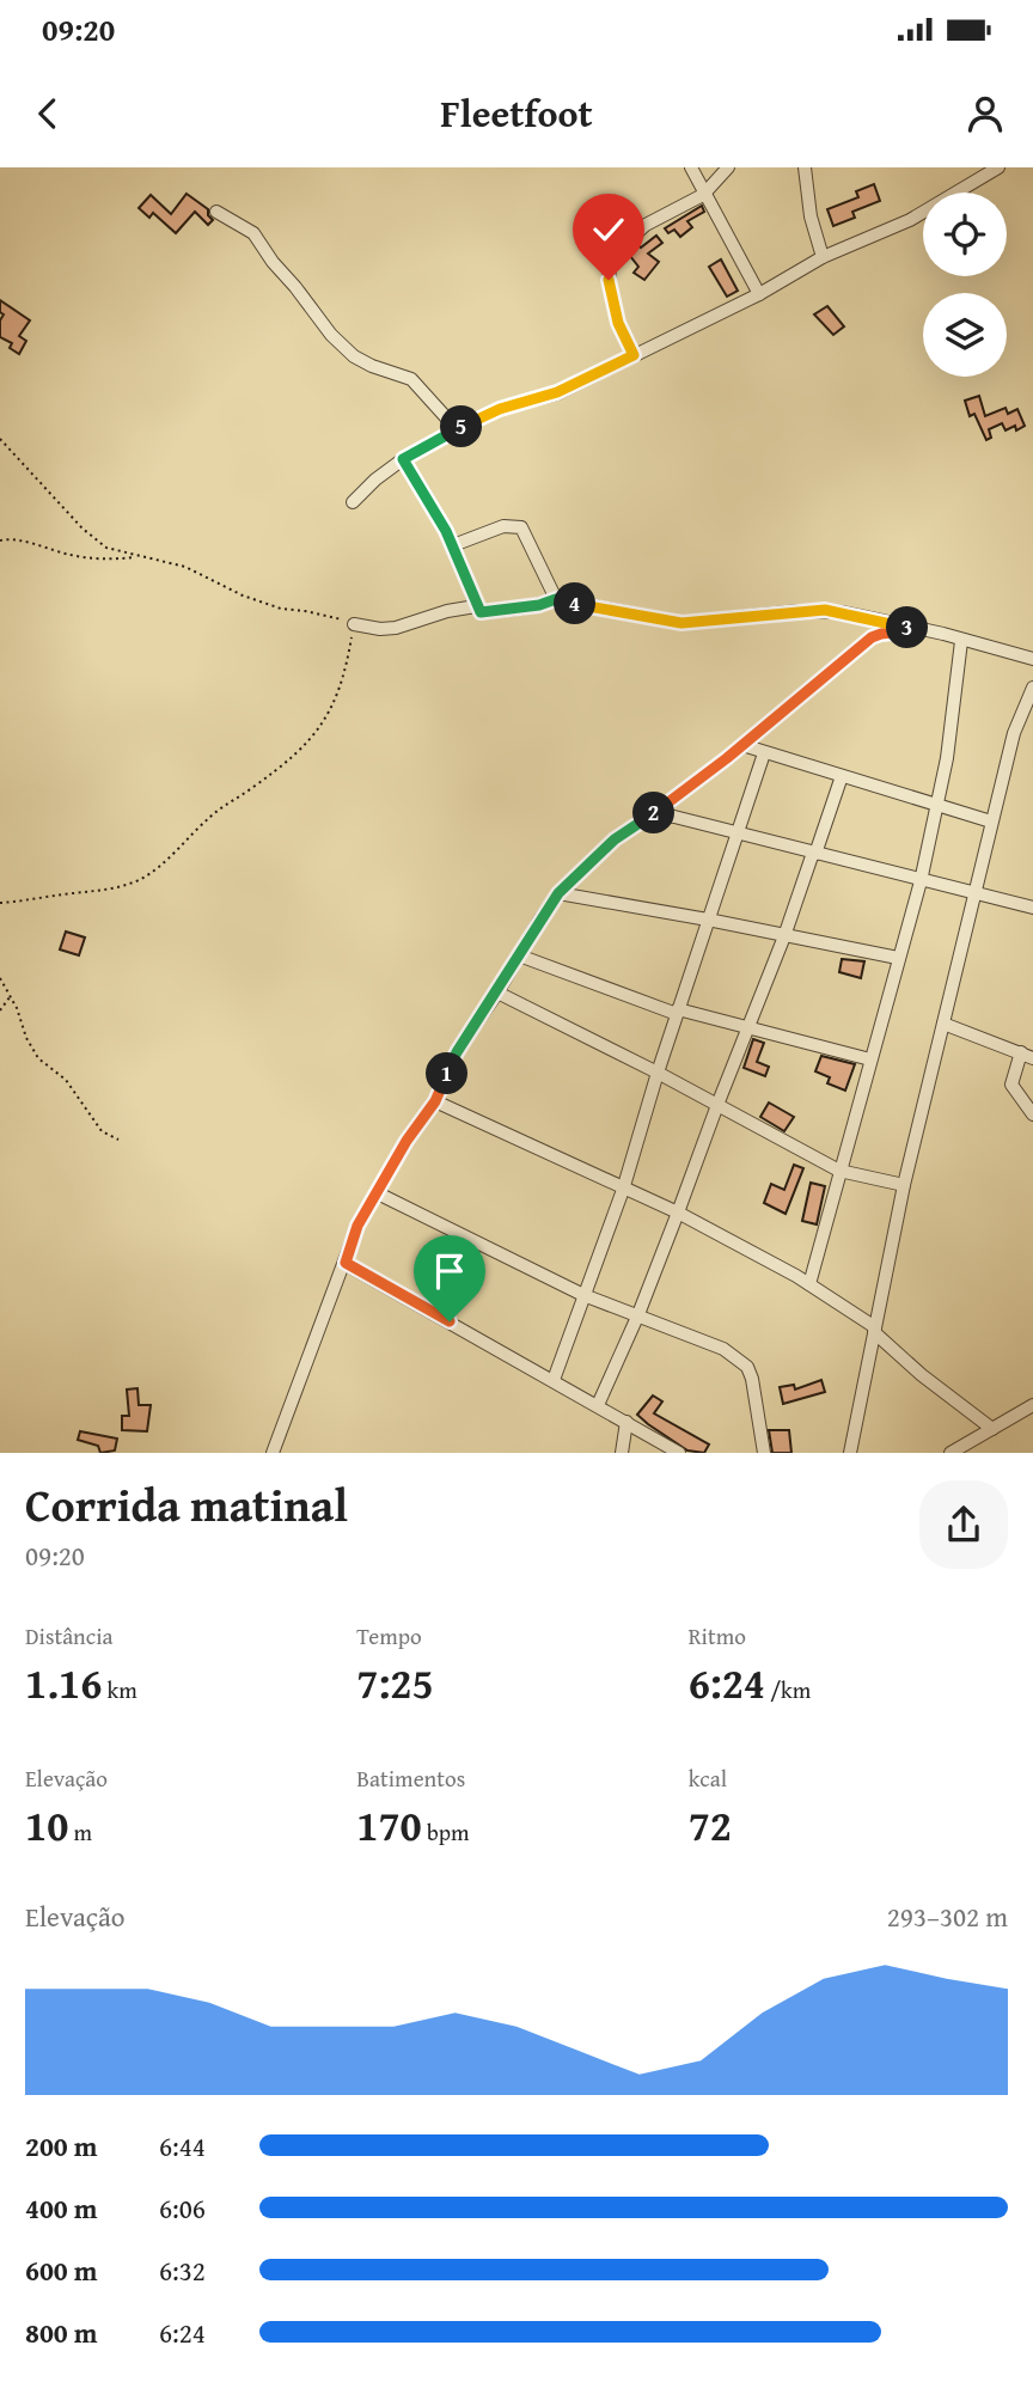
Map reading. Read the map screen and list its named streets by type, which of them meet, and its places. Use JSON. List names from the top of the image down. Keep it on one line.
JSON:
{"page":{"status":"09:20","header":"Fleetfoot","pins":["5","4","3","2","1"],"heading":["Corrida matinal","09:20"],"stats":[["Distância","1.16 km"],["Tempo","7:25"],["Ritmo","6:24 /km"],["Elevação","10 m"],["Batimentos","170 bpm"],["kcal","72"]],"chart":["Elevação","293–302 m"],"list":[{"name":"200 m","note":"6:44"},{"name":"400 m","note":"6:06"},{"name":"600 m","note":"6:32"},{"name":"800 m","note":"6:24"}]}}
